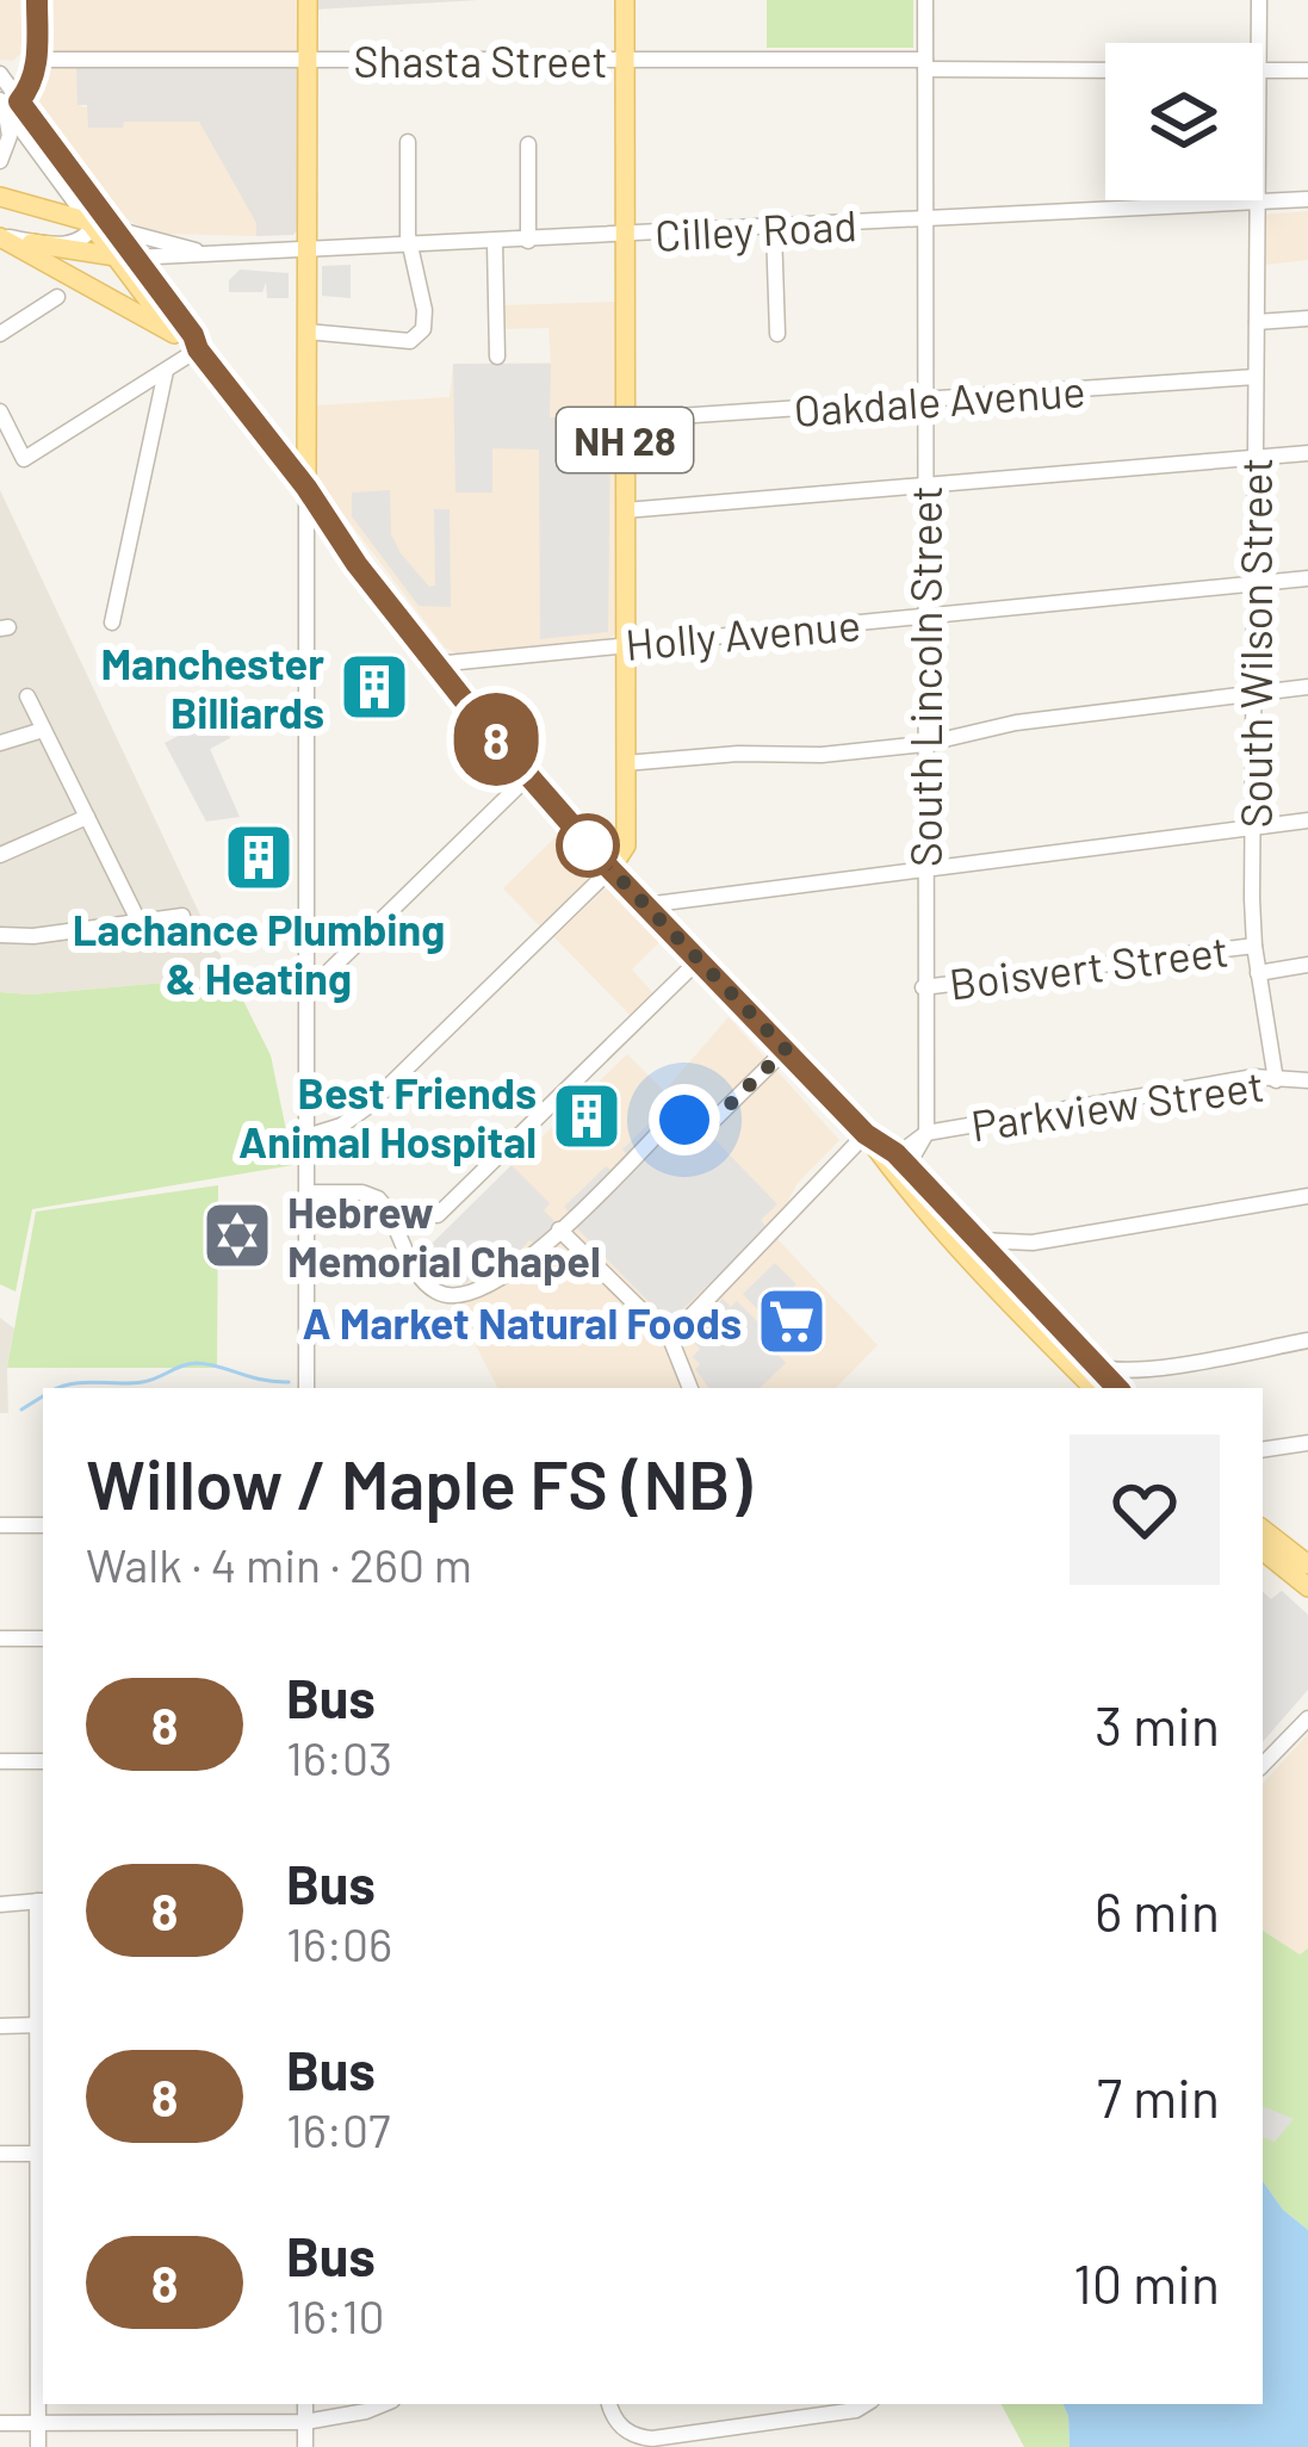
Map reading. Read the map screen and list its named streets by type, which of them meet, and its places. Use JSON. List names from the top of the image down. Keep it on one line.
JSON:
{"streets":{"main road":["NH 28"],"street":["Shasta Street","Cilley Road","Oakdale Avenue","Holly Avenue","South Wilson Street","South Lincoln Street","Boisvert Street","Parkview Street"]},"crossings":[["Shasta Street","NH 28"],["Shasta Street","South Lincoln Street"],["Cilley Road","NH 28"],["Cilley Road","South Wilson Street"],["Cilley Road","South Lincoln Street"],["Oakdale Avenue","NH 28"],["Oakdale Avenue","South Wilson Street"],["Oakdale Avenue","South Lincoln Street"],["NH 28","Holly Avenue"],["Holly Avenue","South Wilson Street"],["Holly Avenue","South Lincoln Street"],["South Wilson Street","Boisvert Street"],["South Wilson Street","Parkview Street"],["South Lincoln Street","Boisvert Street"],["South Lincoln Street","Parkview Street"]],"places":{"building":["Manchester Billiards","Lachance Plumbing & Heating","Best Friends Animal Hospital"],"synagogue":["Hebrew Memorial Chapel"],"supermarket":["A Market Natural Foods"]},"lines":["bus line 8"],"page":{"on_map":"8","heading":["Willow / Maple FS (NB)","Walk · 4 min · 260 m"],"list":[{"mark":"8","name":"Bus","note":"16:03","value":"3 min"},{"mark":"8","name":"Bus","note":"16:06","value":"6 min"},{"mark":"8","name":"Bus","note":"16:07","value":"7 min"},{"mark":"8","name":"Bus","note":"16:10","value":"10 min"}]}}
